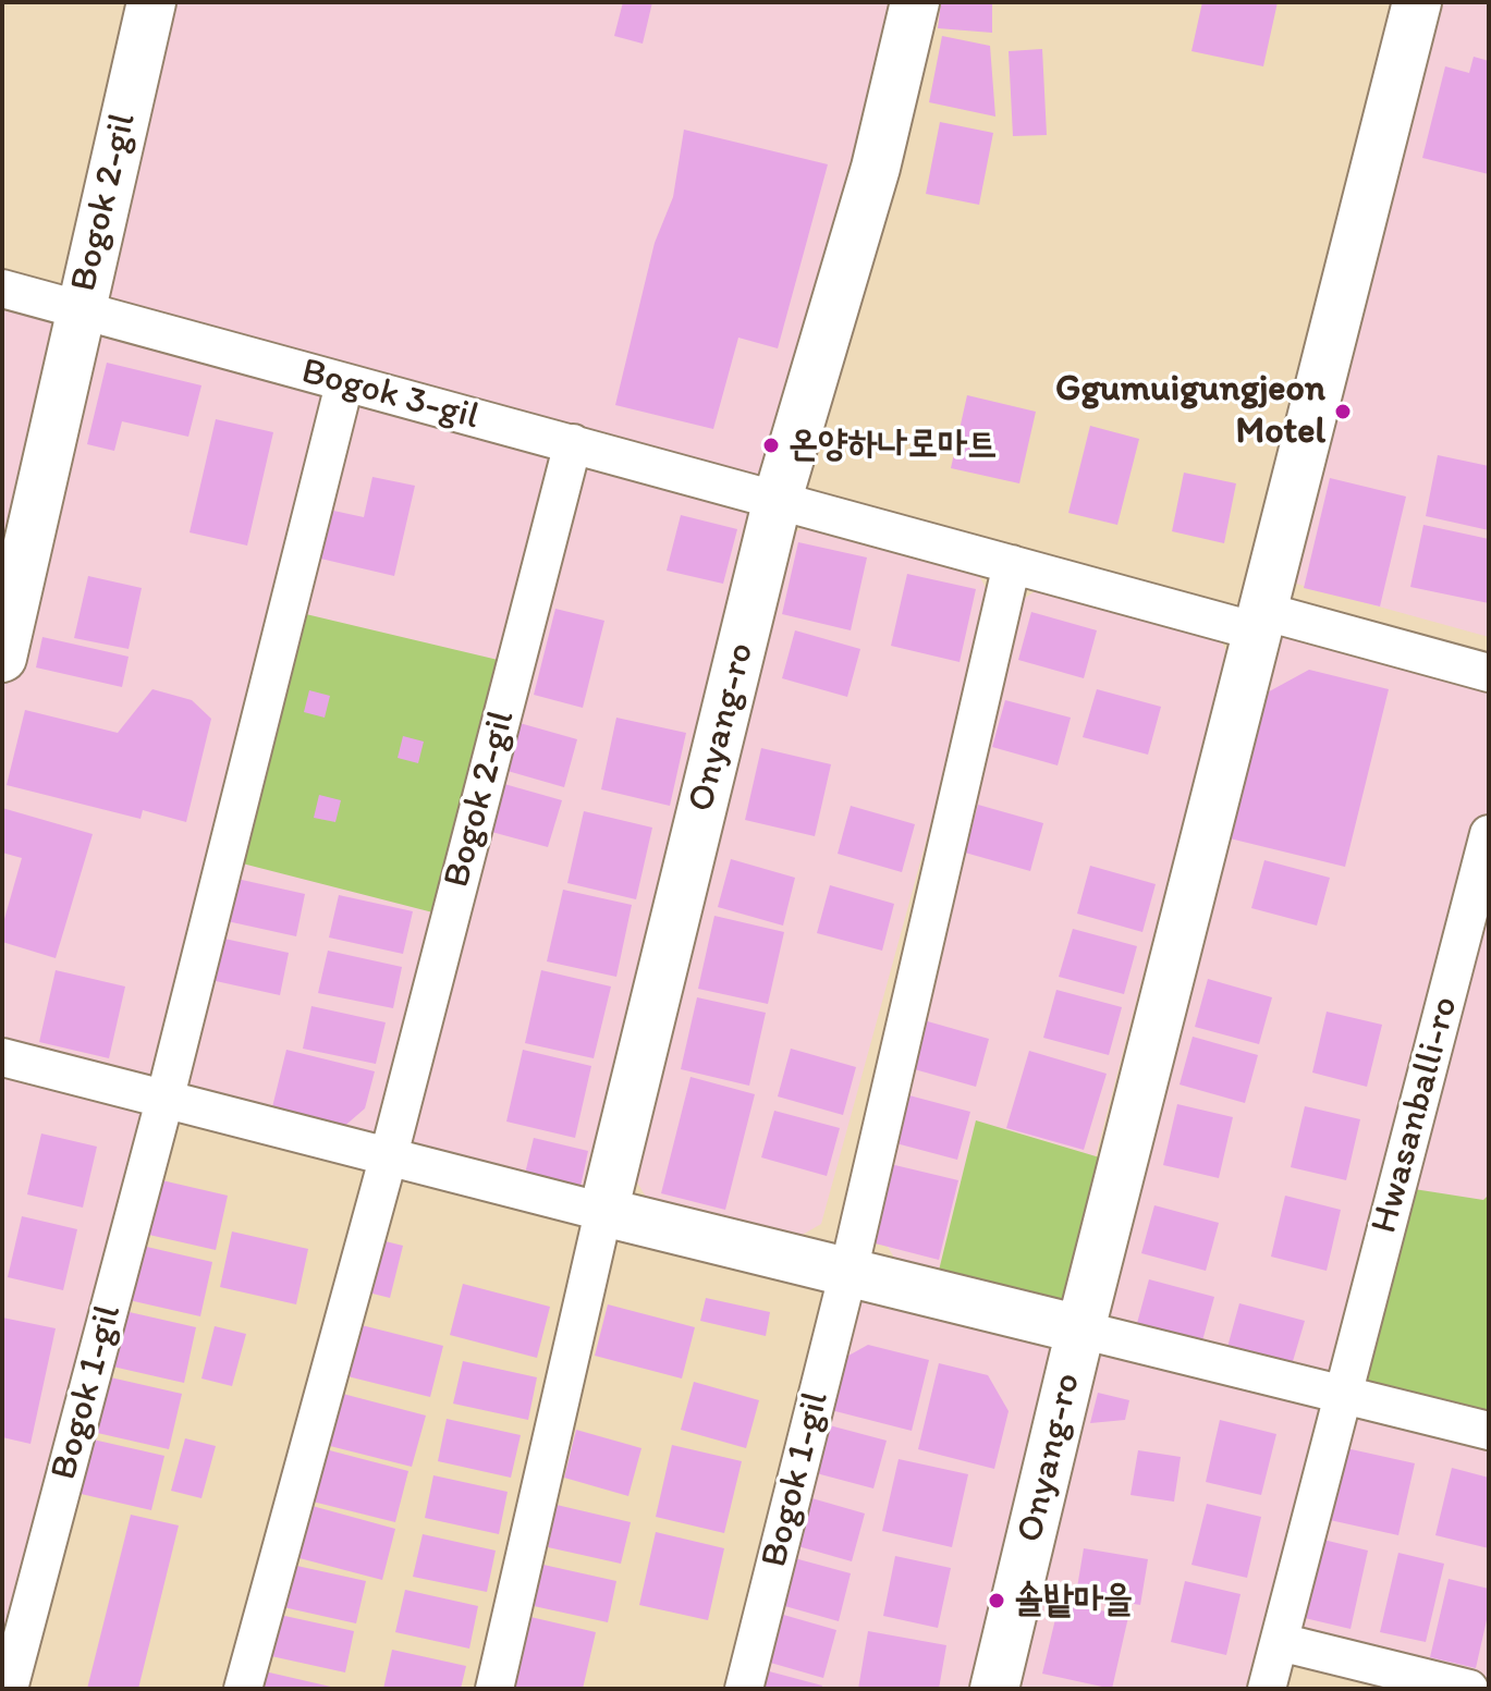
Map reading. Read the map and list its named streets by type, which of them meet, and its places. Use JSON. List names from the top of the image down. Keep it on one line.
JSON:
{"streets":{"main road":["Bogok 2-gil","Onyang-ro"],"street":["Bogok 3-gil","Hwasanballi-ro","Bogok 1-gil"]},"crossings":[["Bogok 2-gil","Bogok 3-gil"],["Bogok 3-gil","Onyang-ro"],["Onyang-ro","Bogok 1-gil"]],"places":["Ggumuigungjeon Motel","온양하나로마트","솔밭마을"]}
